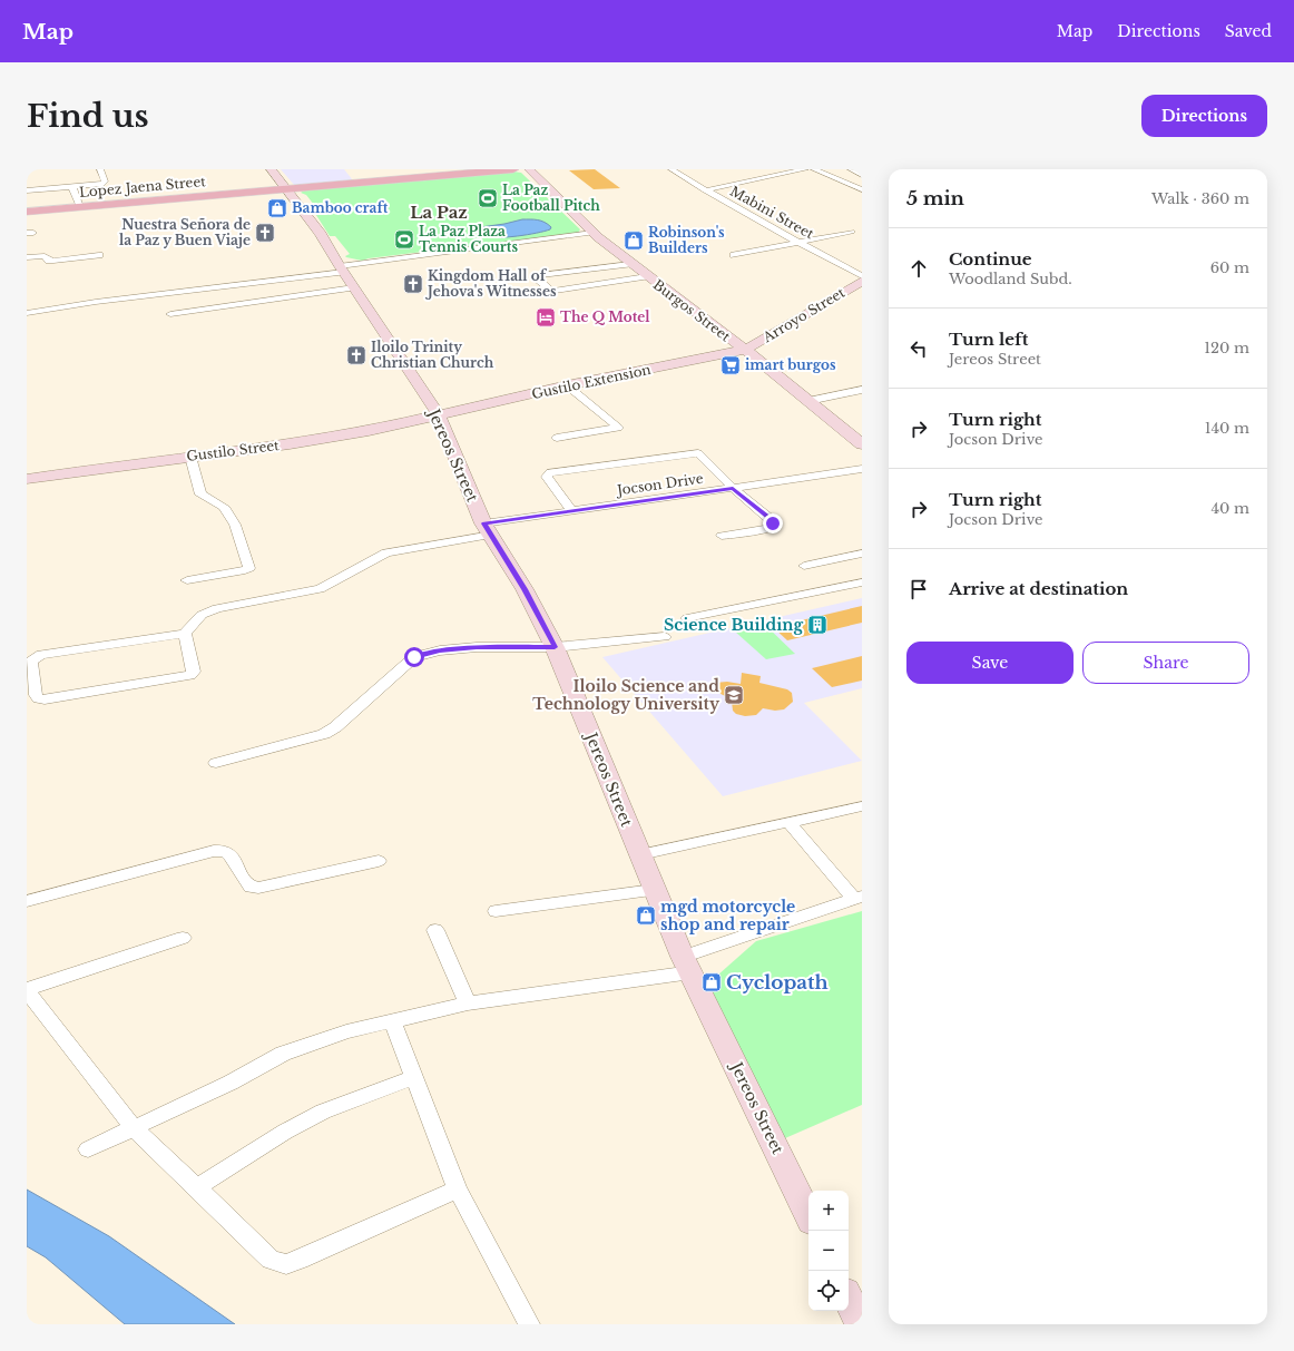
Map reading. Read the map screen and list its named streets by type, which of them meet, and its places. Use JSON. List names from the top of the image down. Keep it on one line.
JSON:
{"streets":{"main road":["Lopez Jaena Street"],"street":["Mabini Street","Burgos Street","Arroyo Street","Gustilo Extension","Gustilo Street","Jereos Street","Jocson Drive"]},"crossings":[["Lopez Jaena Street","Jereos Street"],["Burgos Street","Arroyo Street"],["Burgos Street","Gustilo Extension"],["Arroyo Street","Gustilo Extension"],["Gustilo Extension","Gustilo Street"],["Gustilo Extension","Jereos Street"],["Gustilo Street","Jereos Street"],["Jereos Street","Jocson Drive"]],"districts":["La Paz"],"places":{"sports":["La Paz Football Pitch","La Paz Plaza Tennis Courts"],"shop":["Bamboo craft","Robinson's Builders","mgd motorcycle shop and repair","Cyclopath"],"church":["Nuestra Señora de la Paz y Buen Viaje","Kingdom Hall of Jehova's Witnesses","Iloilo Trinity Christian Church"],"hotel":["The Q Motel"],"supermarket":["imart burgos"],"building":["Science Building"],"school or university":["Iloilo Science and Technology University"]},"page":{"header":"Map","nav":["Map","Directions","Saved"],"buttons":["Directions",["Save","Share"]],"title":"Find us","heading":["5 min","Walk · 360 m"],"list":[["Continue","Woodland Subd.","60 m"],["Turn left","Jereos Street","120 m"],["Turn right","Jocson Drive","140 m"],["Turn right","Jocson Drive","40 m"],"Arrive at destination"],"map_buttons":["+","−"]}}
